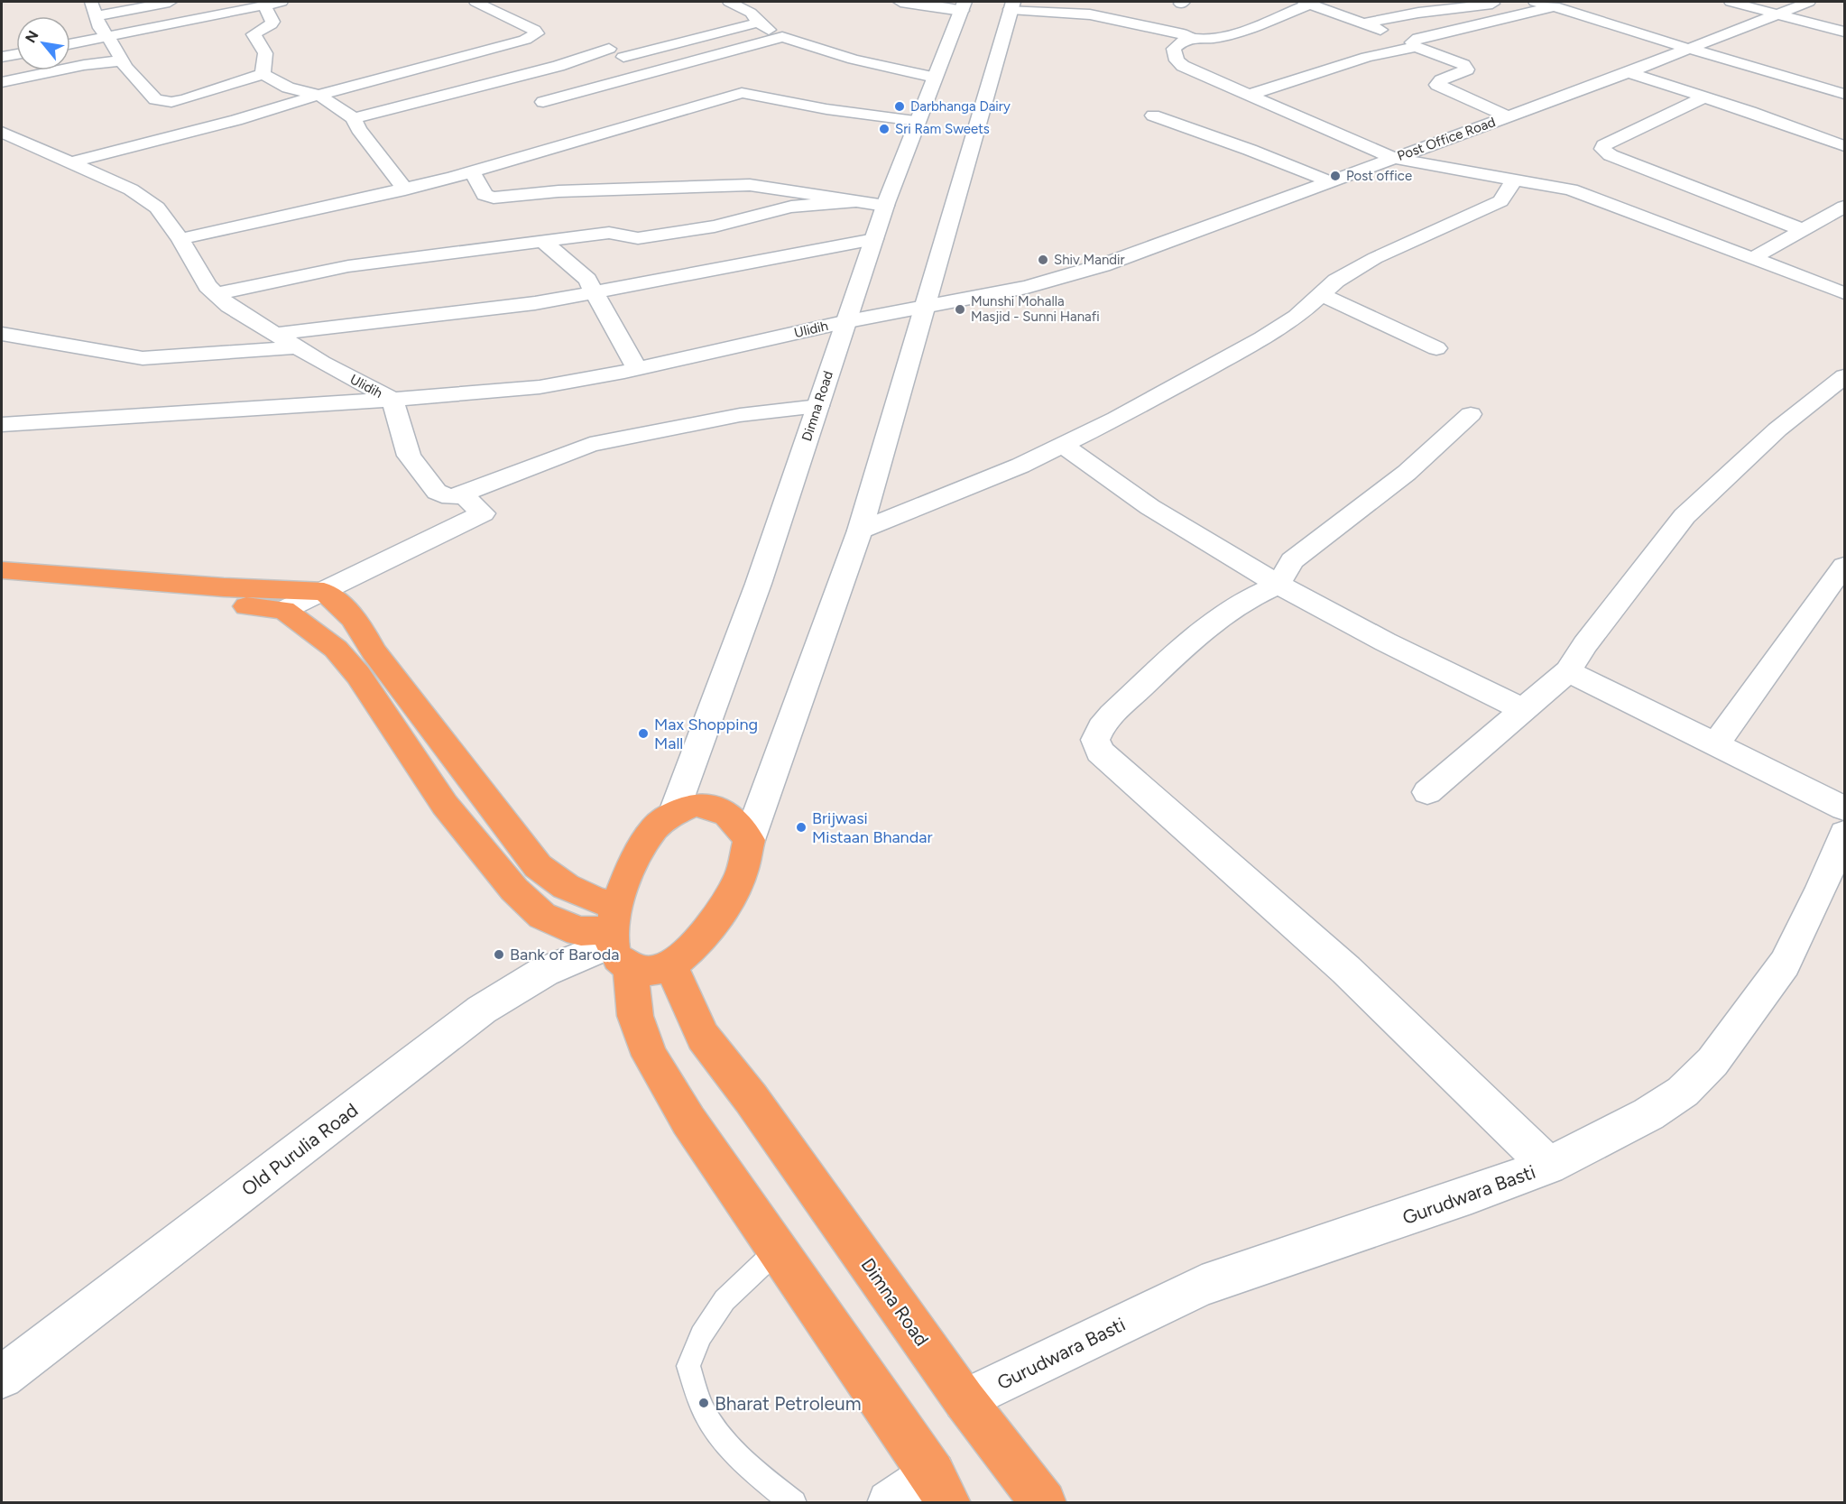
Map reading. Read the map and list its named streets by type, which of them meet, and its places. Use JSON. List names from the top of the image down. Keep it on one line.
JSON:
{"streets":{"highway":["Dimna Road"],"street":["Post Office Road","Ulidih","Old Purulia Road","Gurudwara Basti"]},"crossings":[["Post Office Road","Ulidih"],["Ulidih","Dimna Road"],["Dimna Road","Old Purulia Road"],["Dimna Road","Gurudwara Basti"]],"places":["Darbhanga Dairy","Sri Ram Sweets","Post office","Shiv Mandir","Munshi Mohalla Masjid - Sunni Hanafi","Max Shopping Mall","Brijwasi Mistaan Bhandar","Bank of Baroda","Bharat Petroleum"],"north":"top left"}
